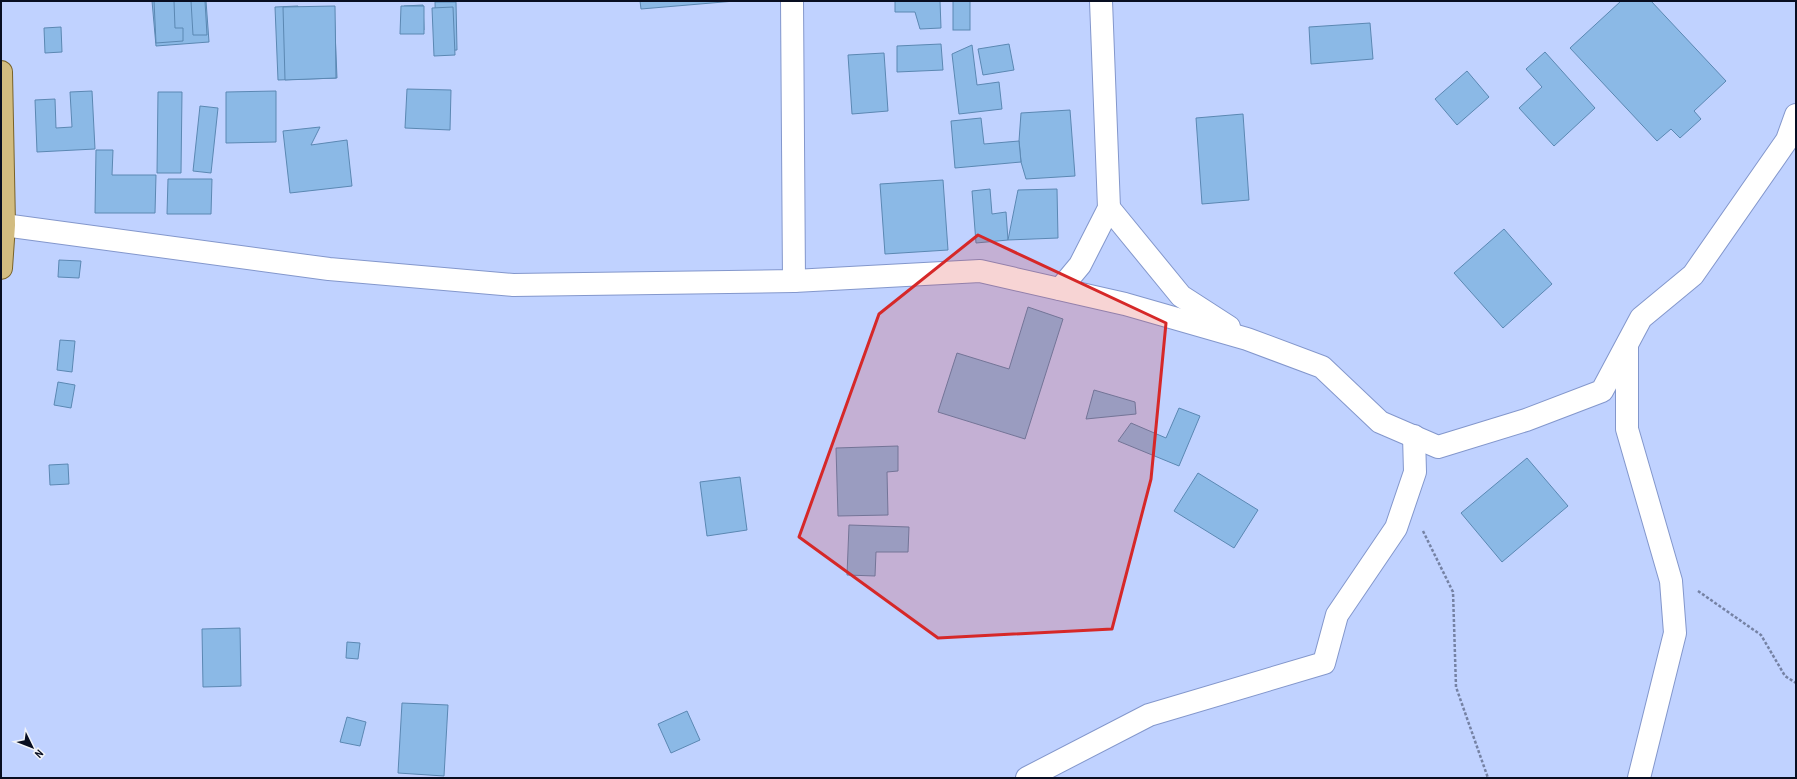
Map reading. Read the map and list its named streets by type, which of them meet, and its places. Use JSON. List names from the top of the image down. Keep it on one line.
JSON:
{"north":"bottom right"}
